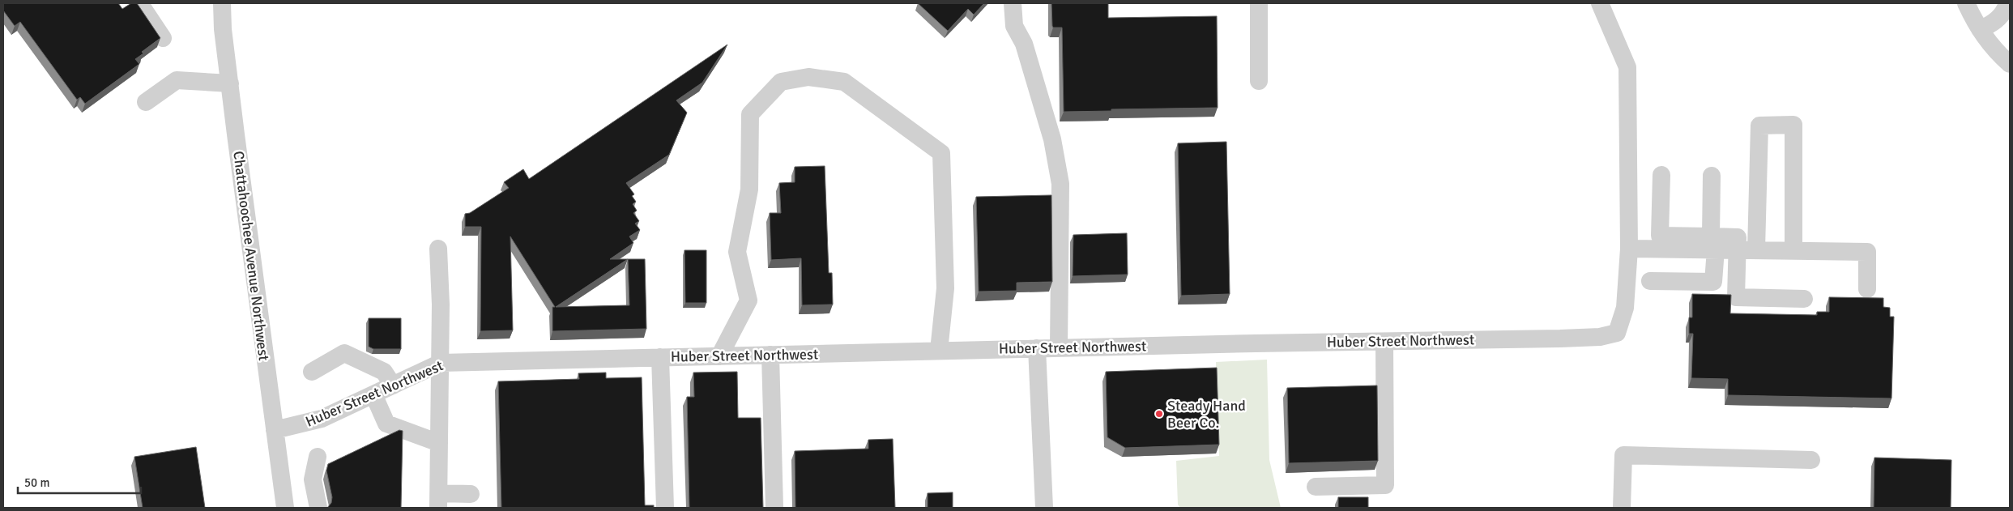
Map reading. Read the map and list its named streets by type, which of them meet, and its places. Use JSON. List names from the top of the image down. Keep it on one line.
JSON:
{"streets":{"street":["Chattahoochee Avenue Northwest","Huber Street Northwest"]},"crossings":[["Chattahoochee Avenue Northwest","Huber Street Northwest"]],"places":["Steady Hand Beer Co."],"scale_bar":"50 m"}
